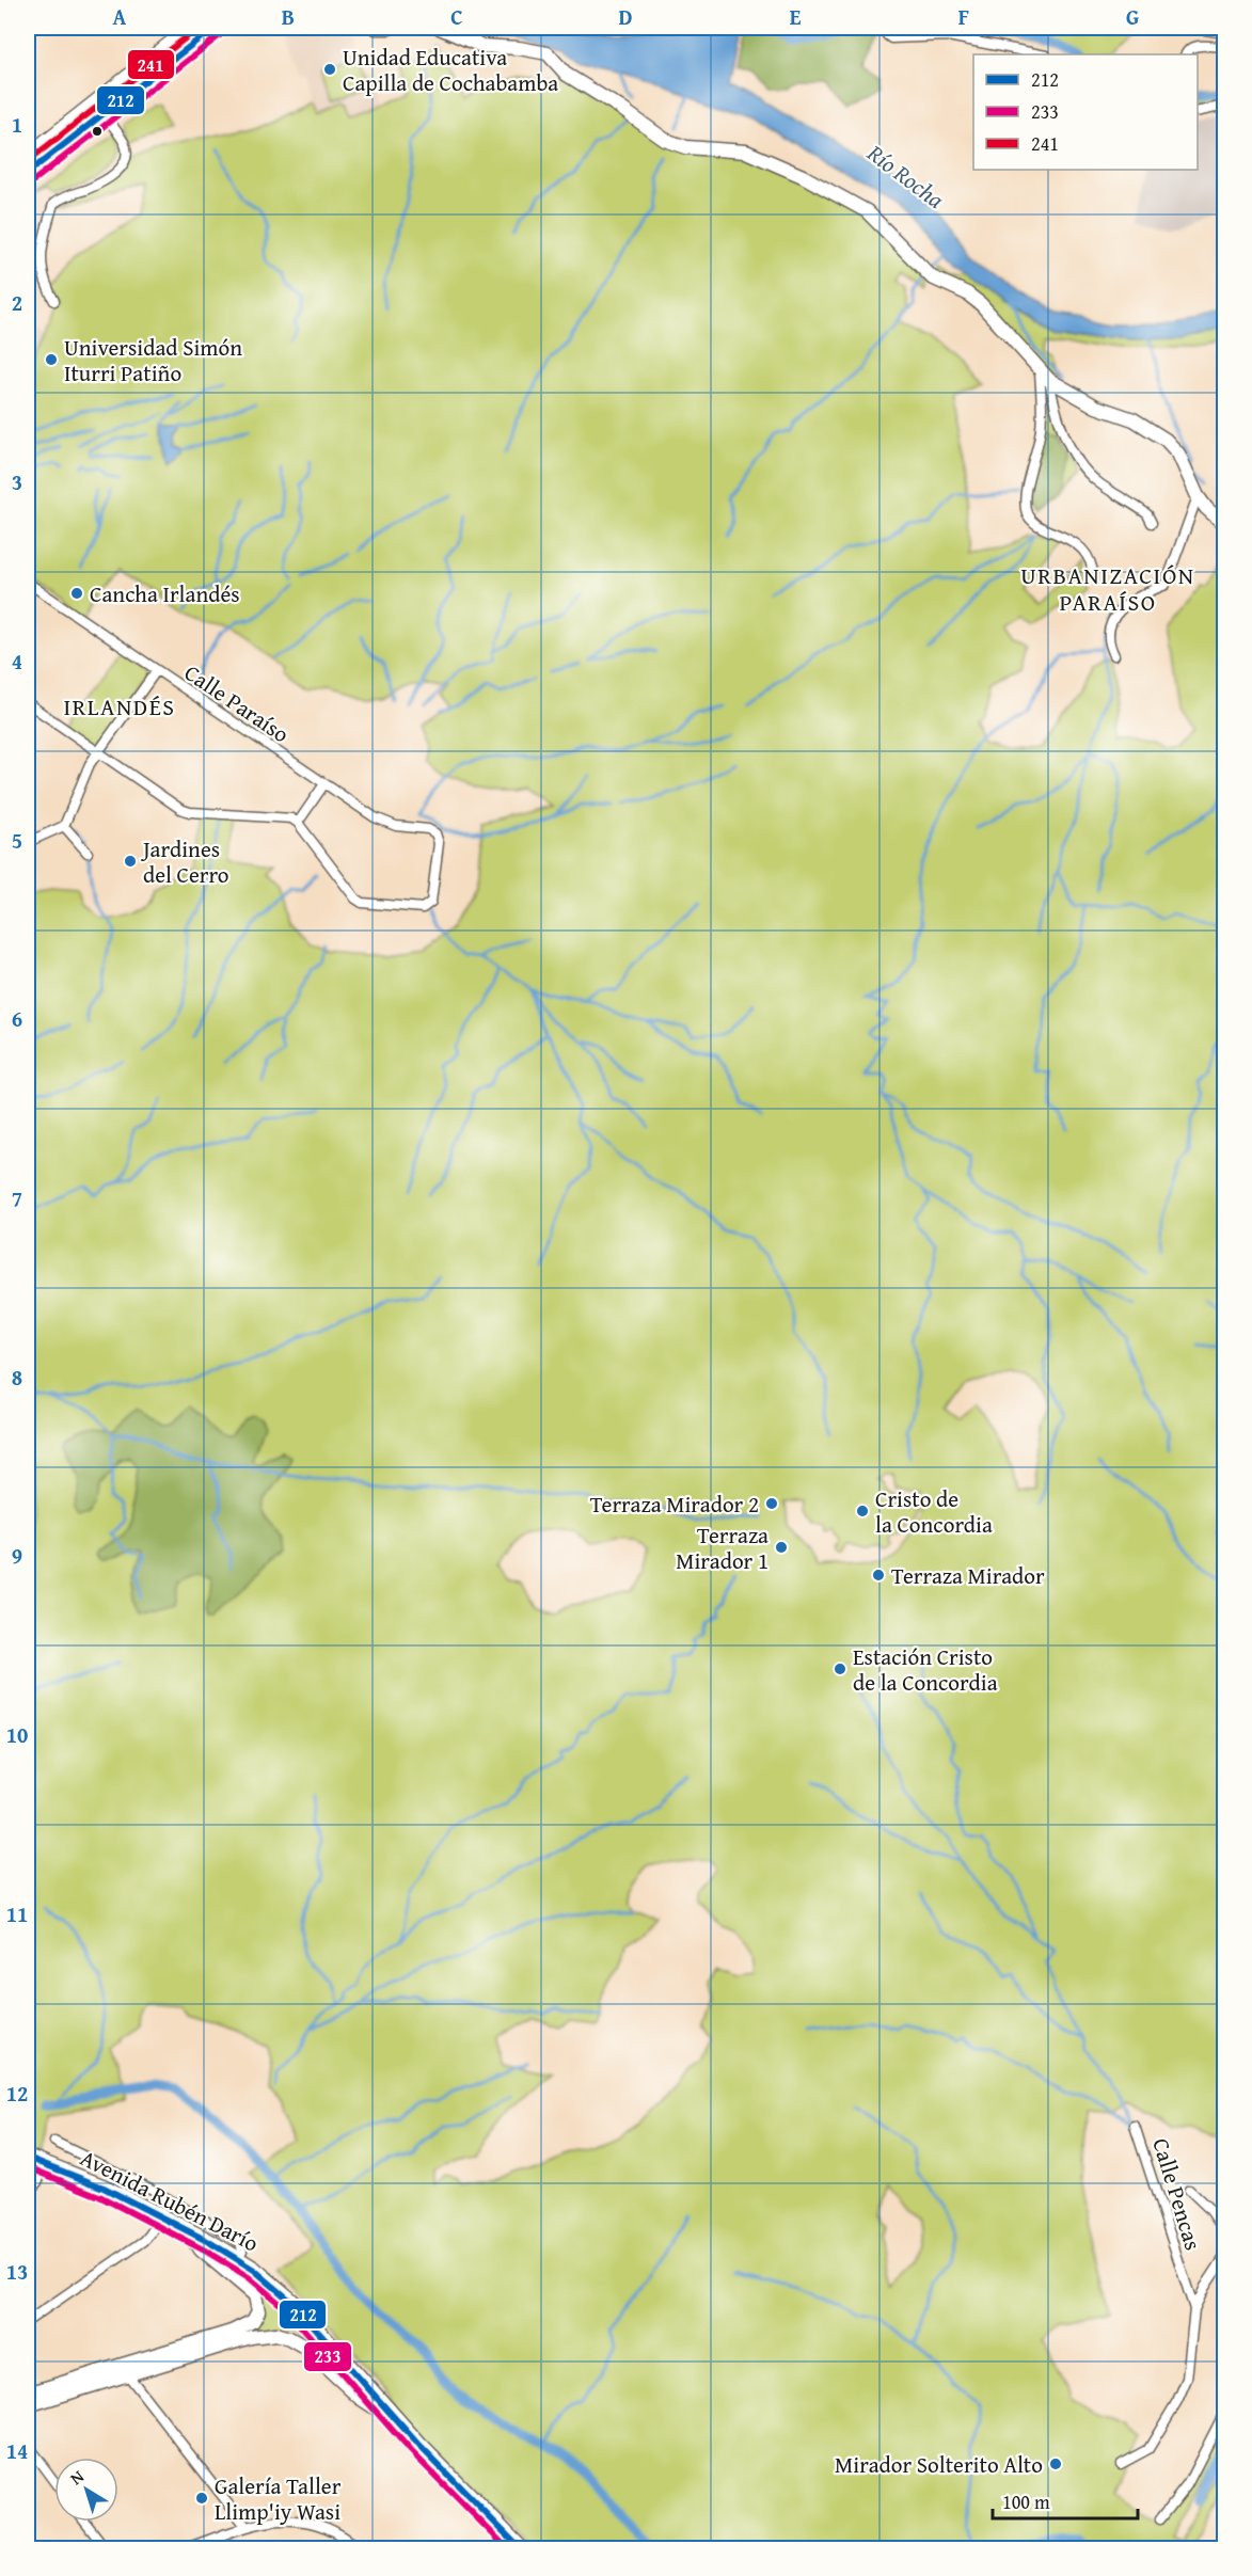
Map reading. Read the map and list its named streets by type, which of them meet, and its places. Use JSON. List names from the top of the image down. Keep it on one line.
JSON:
{"streets":{"highway":["Avenida Rubén Darío"],"street":["Calle Paraíso","Calle Pencas"]},"districts":["URBANIZACIÓN PARAÍSO","IRLANDÉS"],"water":["Río Rocha"],"places":["Unidad Educativa Capilla de Cochabamba","Universidad Simón Iturri Patiño","Cancha Irlandés","Jardines del Cerro","Terraza Mirador 2","Cristo de la Concordia","Terraza Mirador 1","Terraza Mirador","Estación Cristo de la Concordia","Mirador Solterito Alto","Galería Taller Llimp'iy Wasi"],"lines":["transit line 212","transit line 241","transit line 233"],"legend":["212","233","241"],"scale_bar":"100 m","north":"top left","grid":{"columns":["A","B","C","D","E","F","G"],"rows":["1","2","3","4","5","6","7","8","9","10","11","12","13","14"]}}
